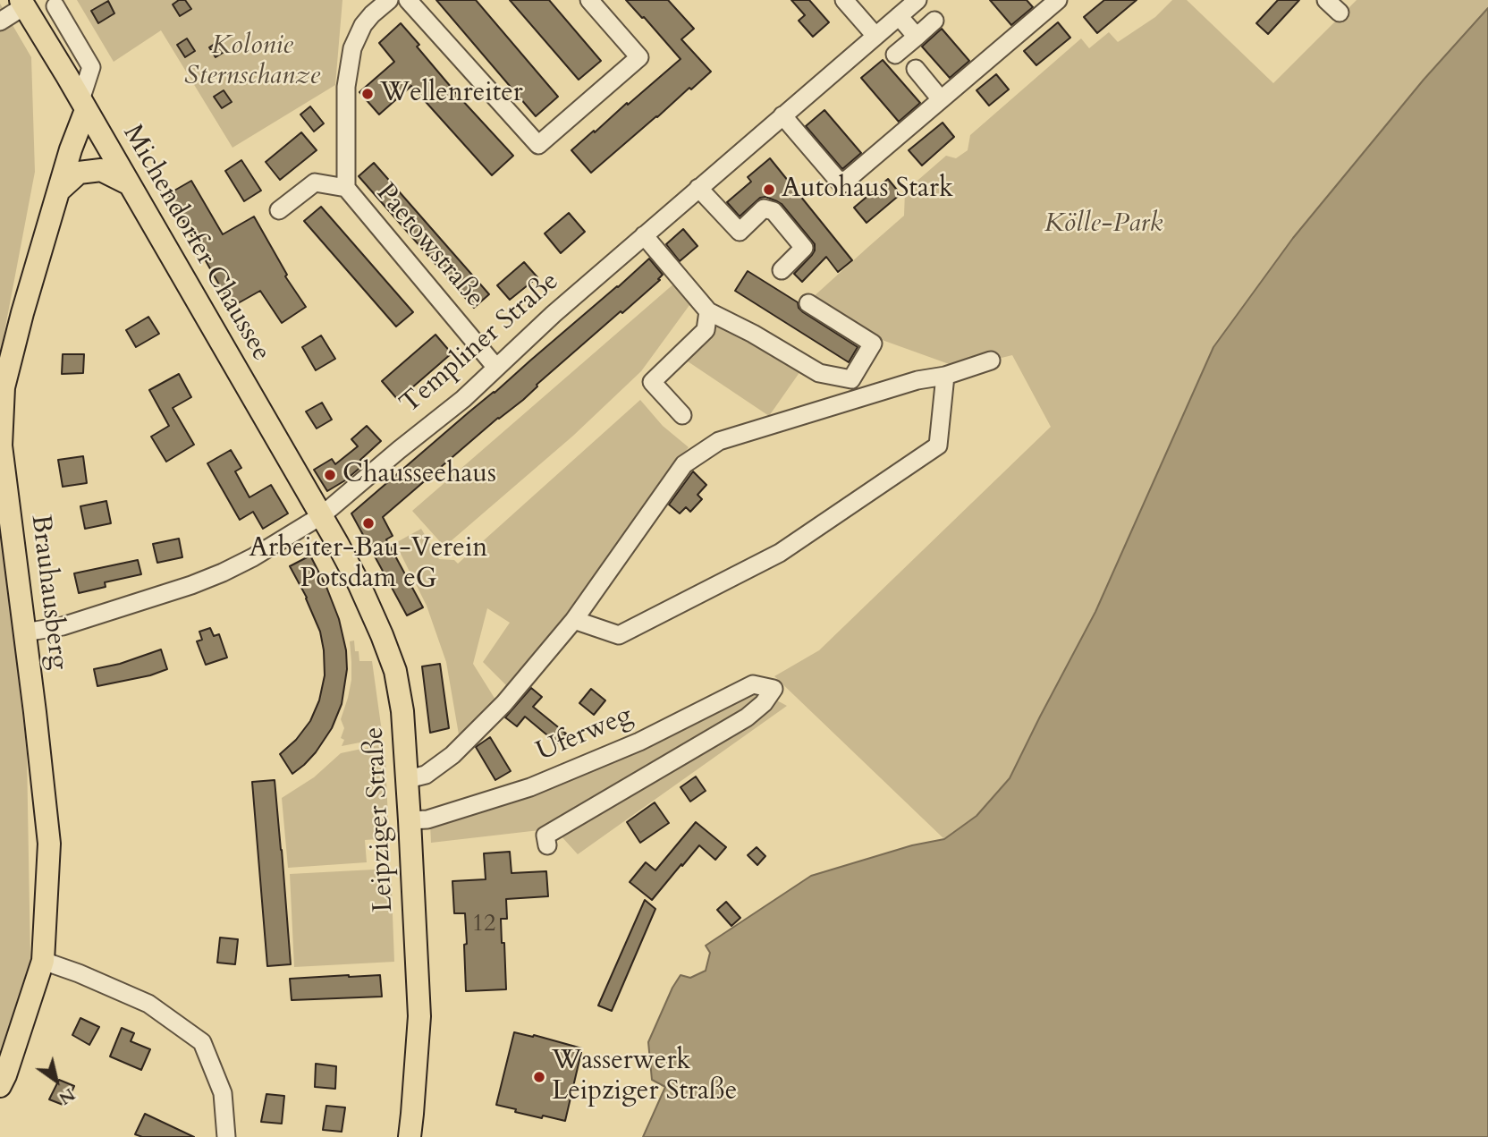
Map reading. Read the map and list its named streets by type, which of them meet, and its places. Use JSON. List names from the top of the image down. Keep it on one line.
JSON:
{"streets":{"main road":["Michendorfer Chaussee","Brauhausberg","Leipziger Straße"],"street":["Paetowstraße","Templiner Straße","Uferweg"]},"crossings":[["Michendorfer Chaussee","Templiner Straße"],["Michendorfer Chaussee","Brauhausberg"],["Michendorfer Chaussee","Leipziger Straße"],["Paetowstraße","Templiner Straße"],["Templiner Straße","Brauhausberg"],["Templiner Straße","Leipziger Straße"],["Uferweg","Leipziger Straße"]],"parks":["Kolonie Sternschanze","Kölle-Park"],"places":["Wellenreiter","Autohaus Stark","Chausseehaus","Arbeiter-Bau-Verein Potsdam eG","Wasserwerk Leipziger Straße"],"house_numbers":["12"],"north":"bottom right"}
